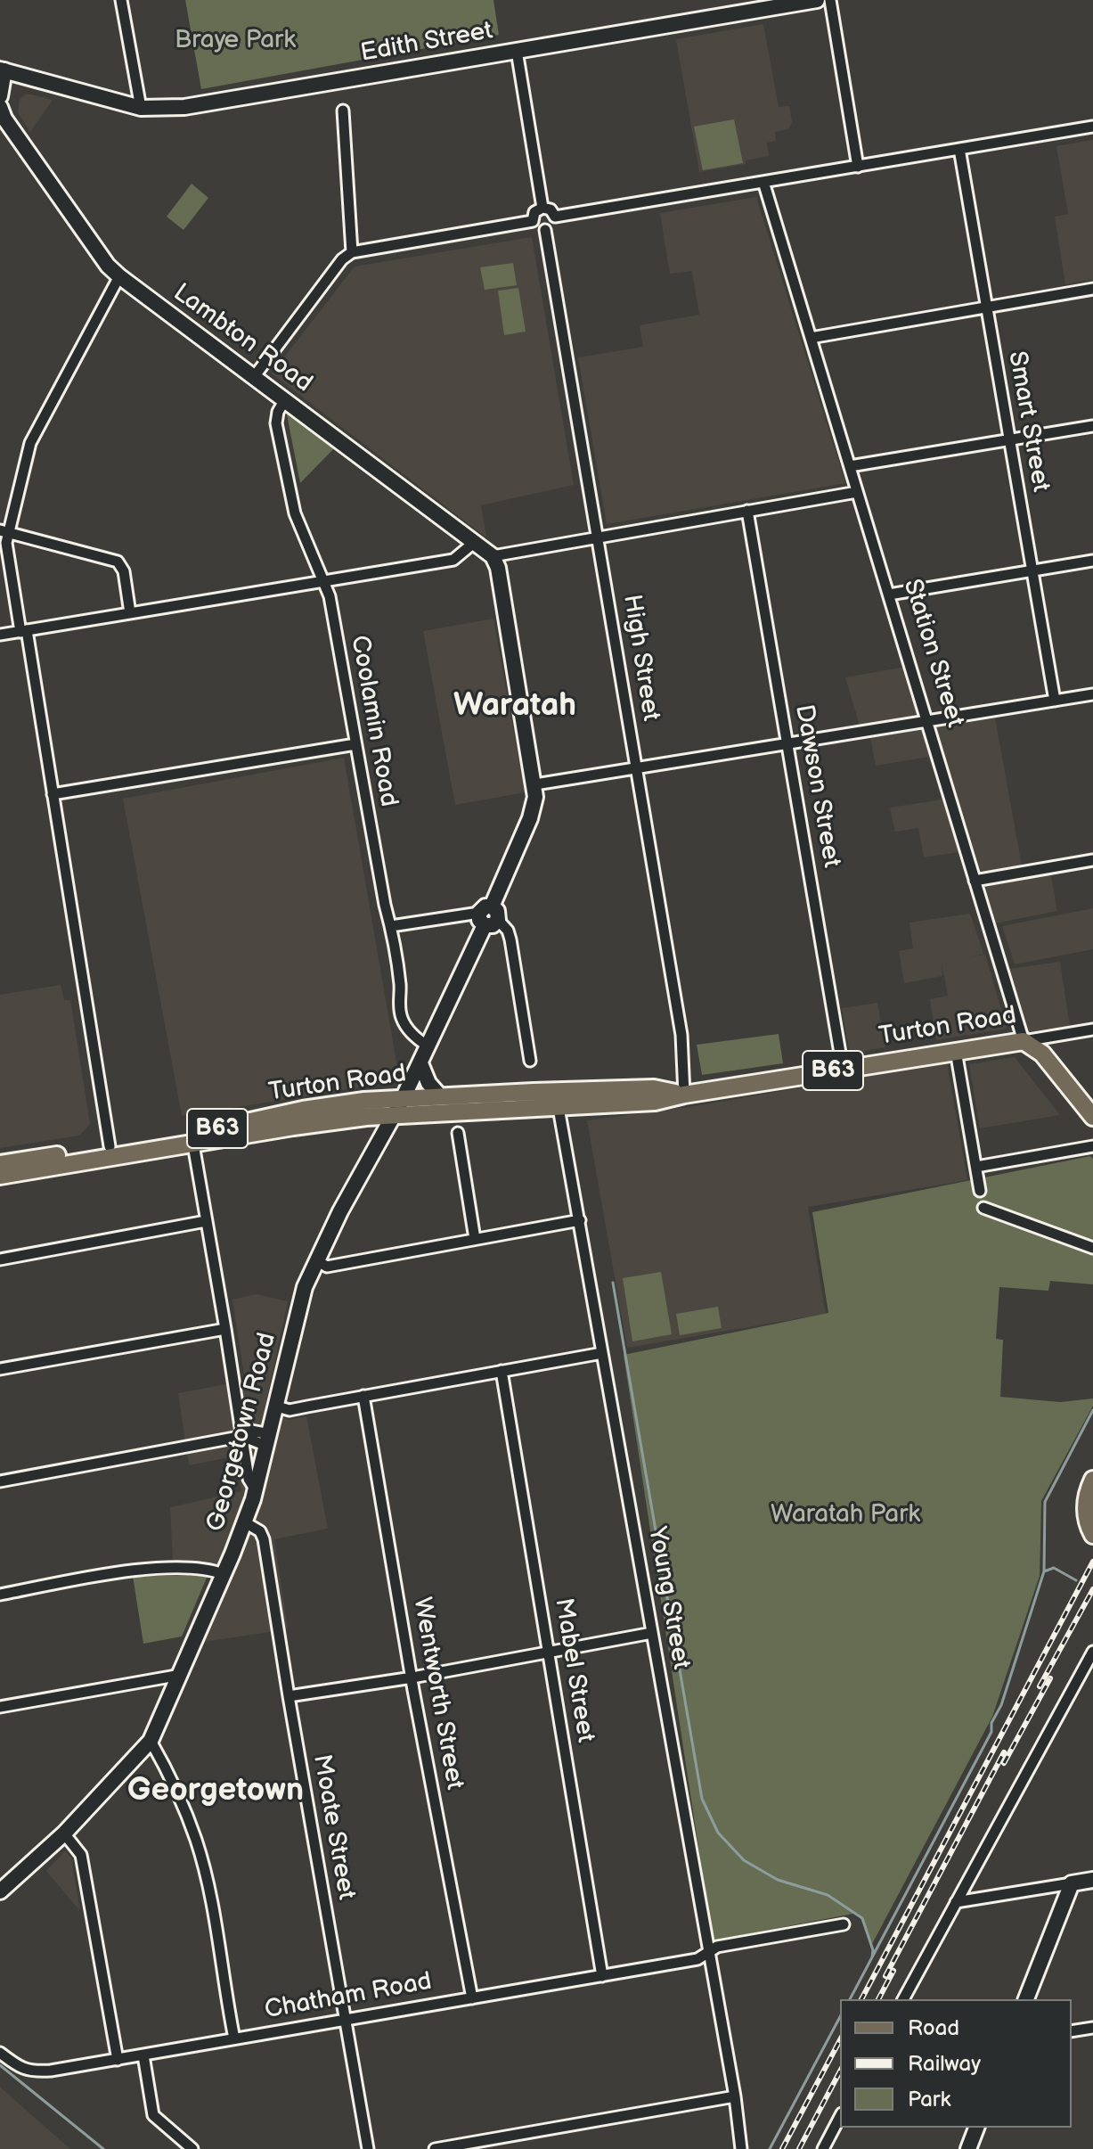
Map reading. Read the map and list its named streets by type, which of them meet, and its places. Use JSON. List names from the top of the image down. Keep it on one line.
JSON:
{"streets":{"main road":["Turton Road","B63"],"street":["Edith Street","Lambton Road","Smart Street","Station Street","High Street","Coolamin Road","Dawson Street","Georgetown Road","Young Street","Mabel Street","Wentworth Street","Moate Street","Chatham Road"]},"crossings":[["Lambton Road","Coolamin Road"],["Lambton Road","Georgetown Road"],["Station Street","Turton Road"],["High Street","Turton Road"],["Coolamin Road","Georgetown Road"],["Dawson Street","Turton Road"],["Turton Road","Georgetown Road"],["Turton Road","Young Street"],["Georgetown Road","Moate Street"],["Young Street","Chatham Road"],["Mabel Street","Chatham Road"],["Wentworth Street","Chatham Road"],["Moate Street","Chatham Road"]],"districts":["Waratah","Georgetown"],"parks":["Braye Park","Waratah Park"],"legend":["Road","Railway","Park"]}
